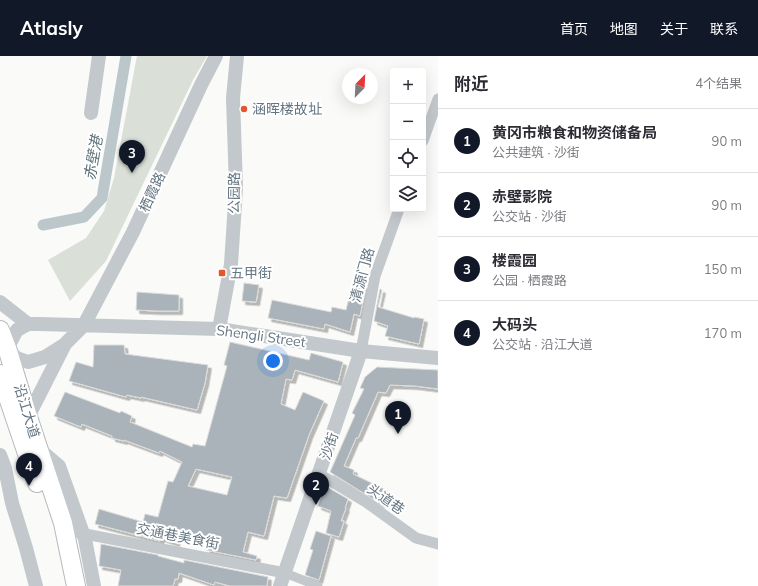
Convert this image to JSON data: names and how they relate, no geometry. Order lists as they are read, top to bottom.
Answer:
{
  "streets": {
    "main road": ["沿江大道"],
    "street": [
      "栖霞路",
      "公园路",
      "清源门路",
      "Shengli Street",
      "沙街",
      "头道巷",
      "交通巷美食街"
    ]
  },
  "crossings": [
    ["栖霞路", "Shengli Street"],
    ["公园路", "Shengli Street"],
    ["清源门路", "Shengli Street"],
    ["清源门路", "沙街"],
    ["Shengli Street", "沙街"],
    ["沿江大道", "交通巷美食街"],
    ["沙街", "头道巷"],
    ["沙街", "交通巷美食街"]
  ],
  "water": ["赤壁港"],
  "places": {
    "other": ["涵晖楼故址"],
    "transit": ["五甲街"]
  },
  "north": "top right",
  "page": {
    "header": "Atlasly",
    "nav": [
      "首页",
      "地图",
      "关于",
      "联系"
    ],
    "heading": ["附近", "4个结果"],
    "map_buttons": ["+", "−"],
    "list": [
      {
        "mark": "1",
        "name": "黄冈市粮食和物资储备局",
        "note": "公共建筑 · 沙街",
        "value": "90 m"
      },
      {
        "mark": "2",
        "name": "赤壁影院",
        "note": "公交站 · 沙街",
        "value": "90 m"
      },
      {
        "mark": "3",
        "name": "楼霞园",
        "note": "公园 · 栖霞路",
        "value": "150 m"
      },
      {
        "mark": "4",
        "name": "大码头",
        "note": "公交站 · 沿江大道",
        "value": "170 m"
      }
    ],
    "pins": [
      "3",
      "1",
      "4",
      "2"
    ]
  }
}
